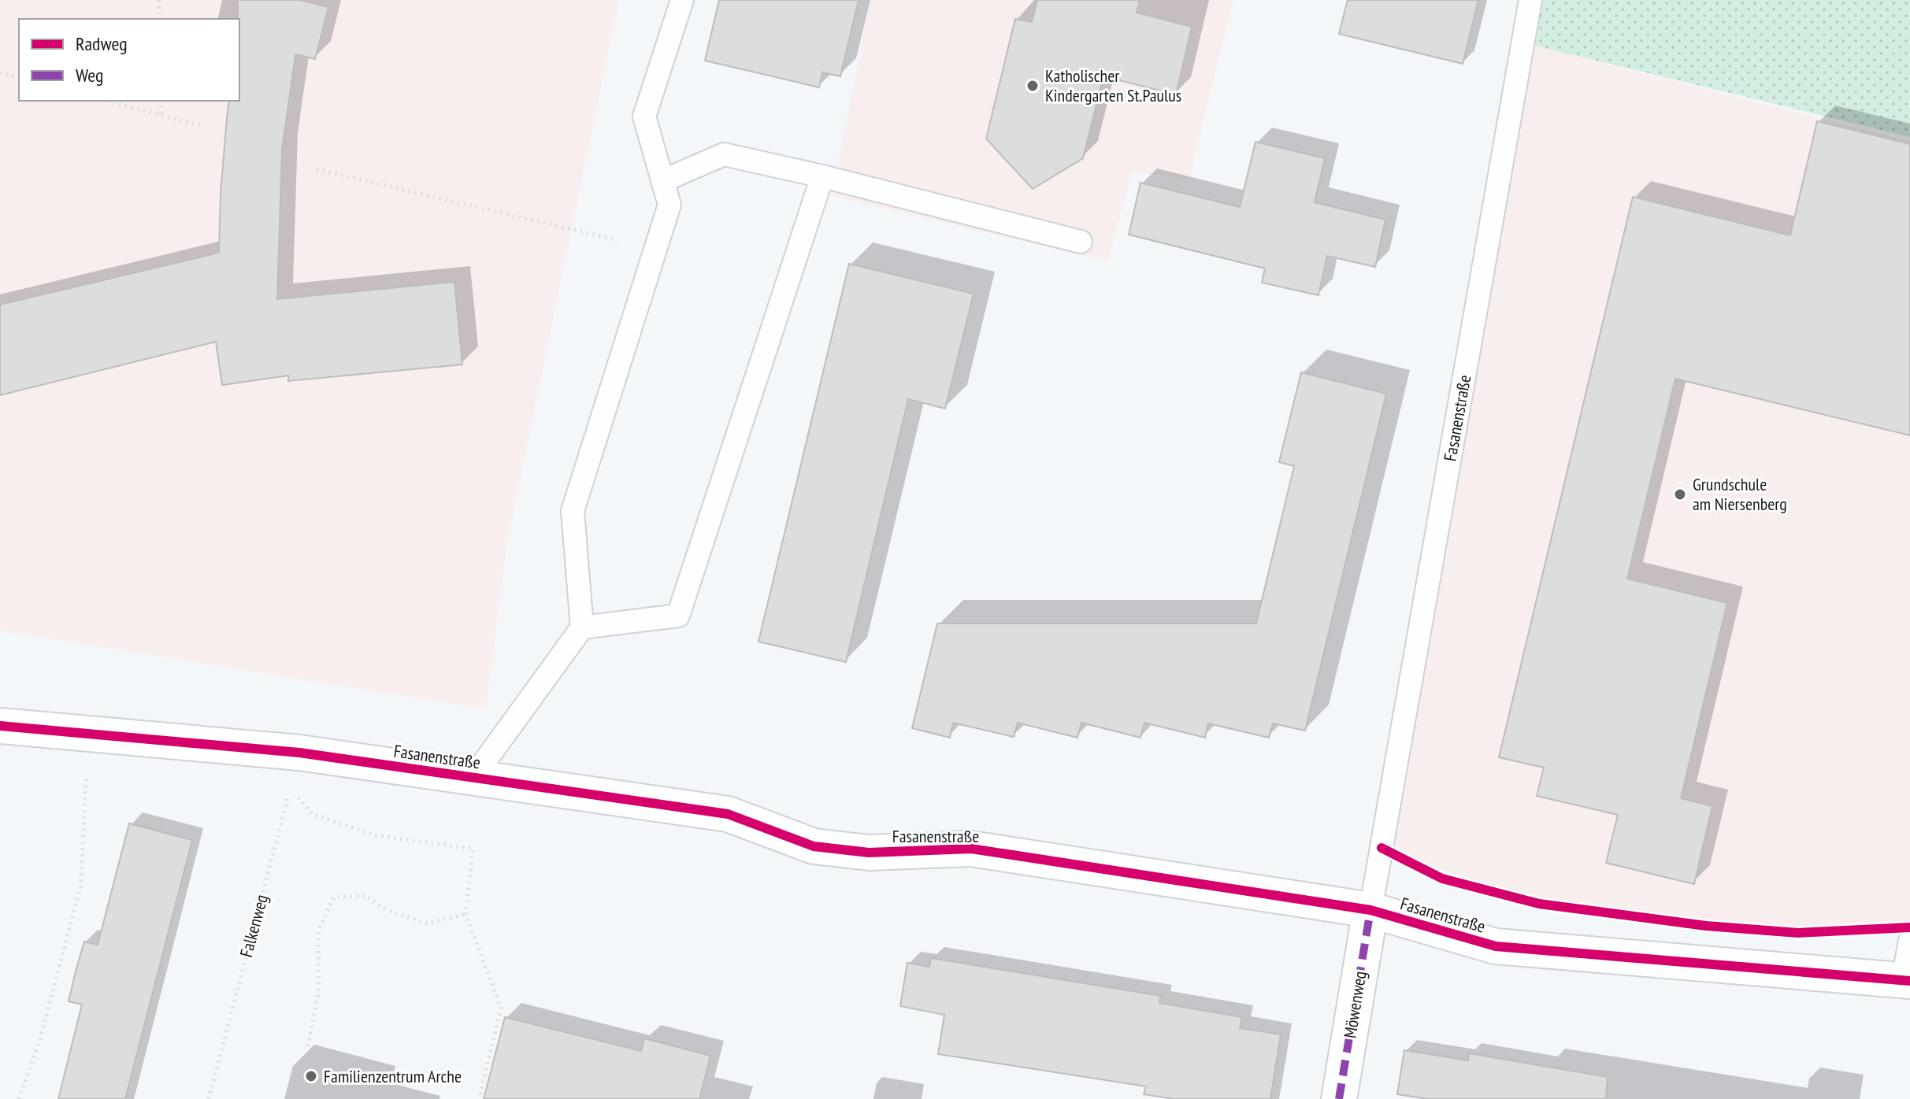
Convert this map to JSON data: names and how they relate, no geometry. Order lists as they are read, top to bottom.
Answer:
{
  "streets": {
    "street": ["Fasanenstraße", "Möwenweg"],
    "path": ["Falkenweg"]
  },
  "crossings": [
    ["Fasanenstraße", "Möwenweg"]
  ],
  "places": ["Katholischer Kindergarten St.Paulus", "Grundschule am Niersenberg", "Familienzentrum Arche"],
  "legend": ["Radweg", "Weg"]
}
